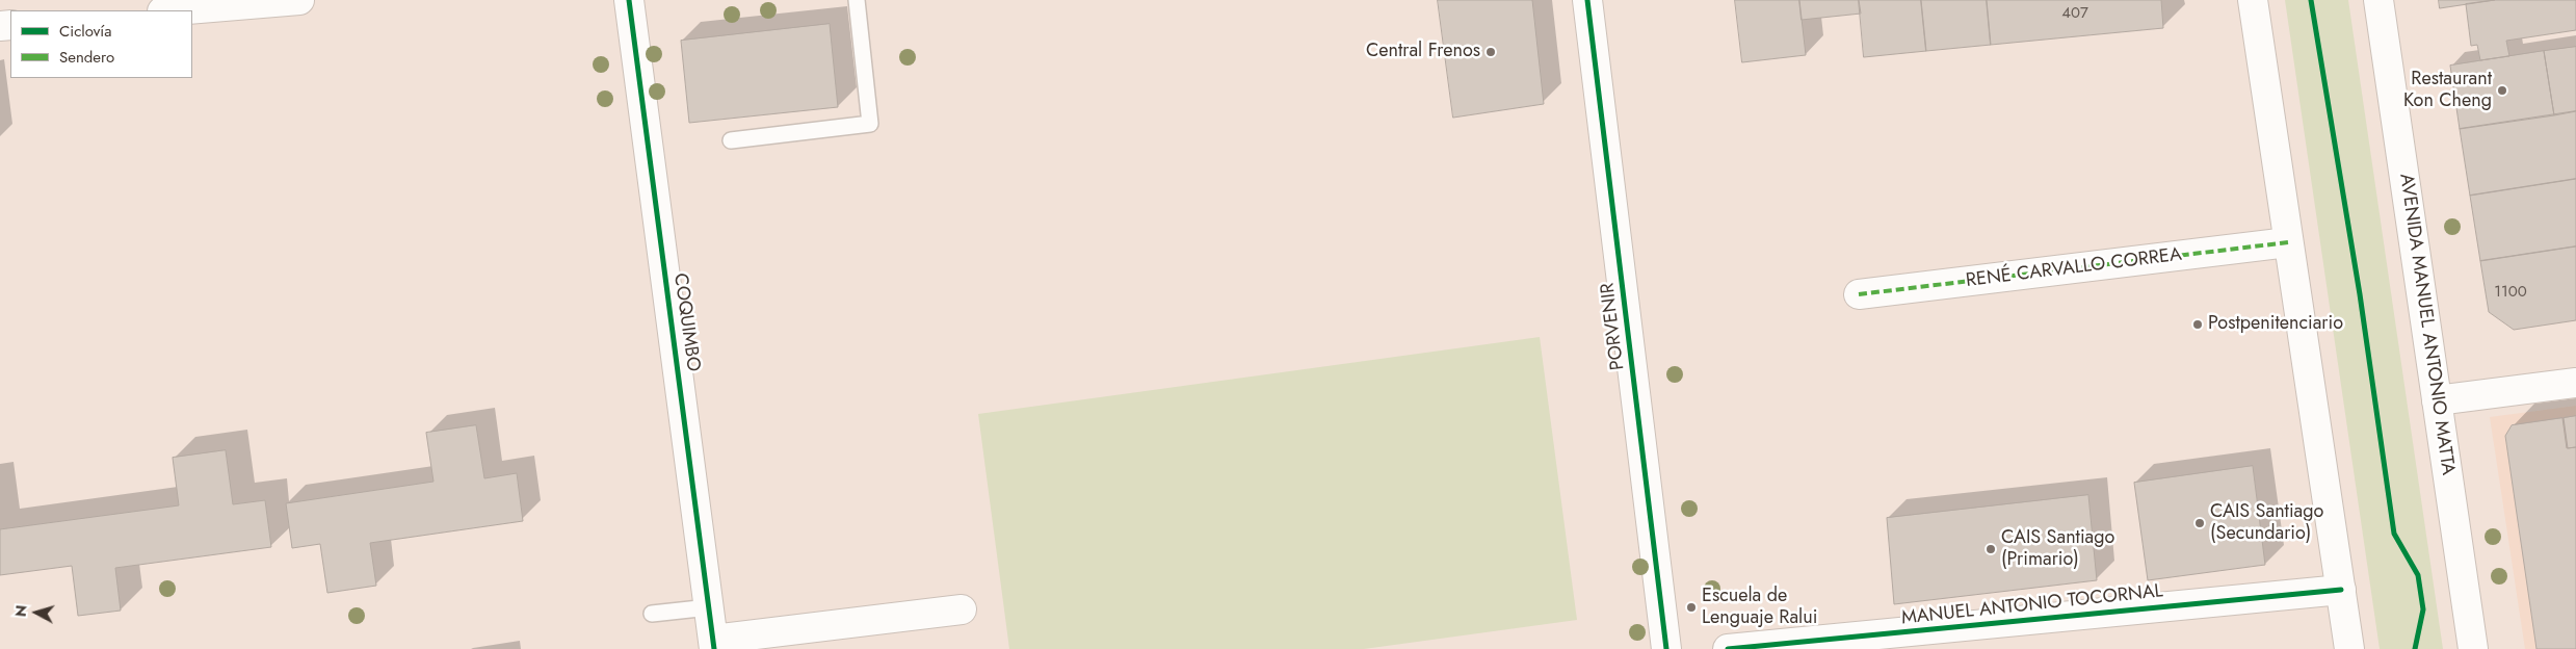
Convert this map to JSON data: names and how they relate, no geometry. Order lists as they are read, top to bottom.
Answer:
{
  "streets": {
    "street": [
      "RENÉ CARVALLO CORREA",
      "COQUIMBO",
      "AVENIDA MANUEL ANTONIO MATTA",
      "PORVENIR",
      "MANUEL ANTONIO TOCORNAL"
    ]
  },
  "places": [
    "Central Frenos",
    "Restaurant Kon Cheng",
    "Postpenitenciario",
    "CAIS Santiago (Secundario)",
    "CAIS Santiago (Primario)",
    "Escuela de Lenguaje Ralui"
  ],
  "house_numbers": ["407", "1100"],
  "legend": ["Ciclovía", "Sendero"],
  "north": "left"
}
